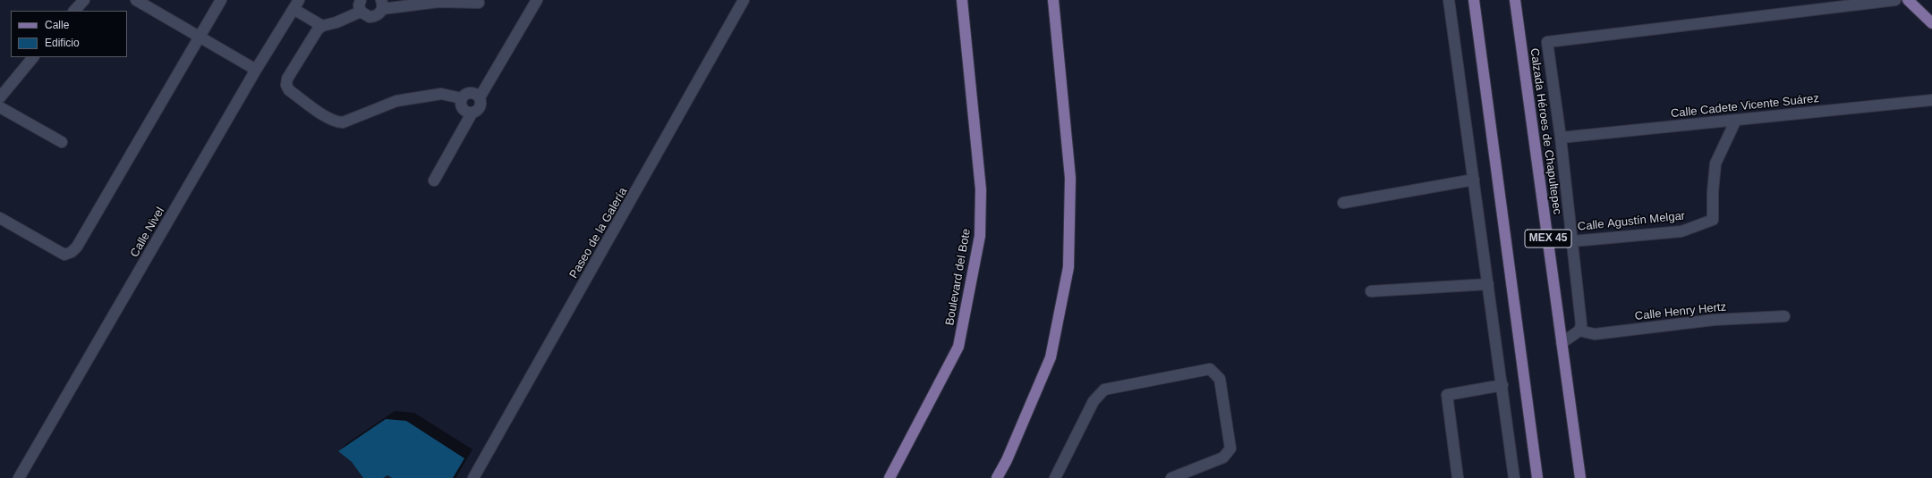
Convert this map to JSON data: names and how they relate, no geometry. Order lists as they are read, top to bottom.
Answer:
{
  "streets": {
    "main road": ["Calzada Héroes de Chapultepec", "MEX 45", "Boulevard del Bote"],
    "street": [
      "Calle Cadete Vicente Suárez",
      "Calle Agustín Melgar",
      "Calle Nivel",
      "Paseo de la Galería",
      "Calle Henry Hertz"
    ]
  },
  "crossings": [
    ["Calle Cadete Vicente Suárez", "Calle Agustín Melgar"]
  ],
  "legend": ["Calle", "Edificio"]
}
